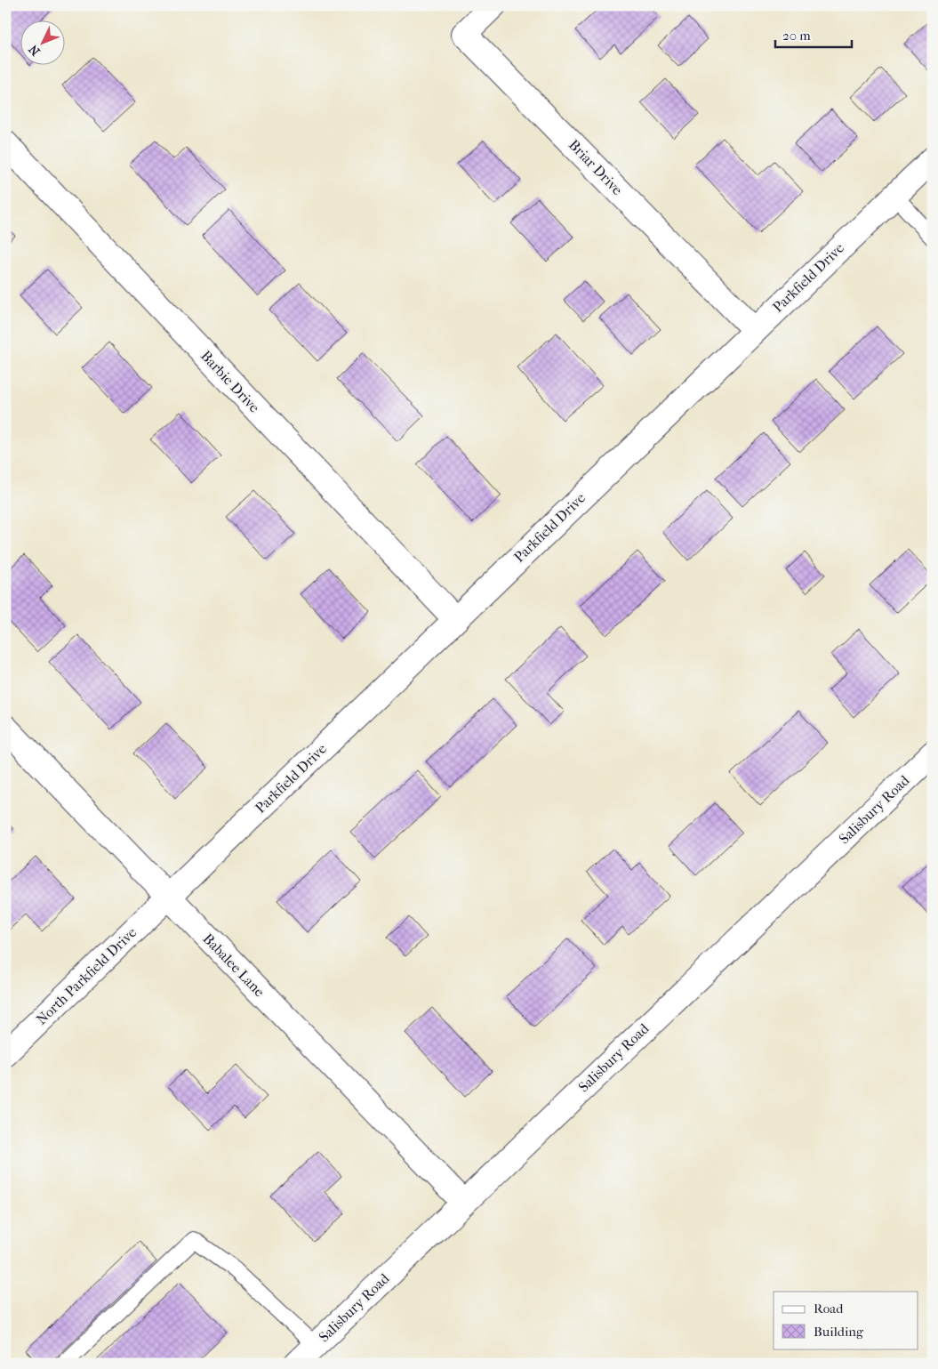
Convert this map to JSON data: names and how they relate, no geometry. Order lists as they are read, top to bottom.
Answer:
{
  "streets": {
    "street": [
      "Briar Drive",
      "Parkfield Drive",
      "Barbie Drive",
      "Salisbury Road",
      "Babalee Lane",
      "North Parkfield Drive"
    ]
  },
  "crossings": [
    ["Briar Drive", "Parkfield Drive"],
    ["Parkfield Drive", "Barbie Drive"],
    ["Parkfield Drive", "Babalee Lane"],
    ["Parkfield Drive", "North Parkfield Drive"],
    ["Salisbury Road", "Babalee Lane"],
    ["Babalee Lane", "North Parkfield Drive"]
  ],
  "legend": ["Road", "Building"],
  "scale_bar": "20 m",
  "north": "bottom left"
}
